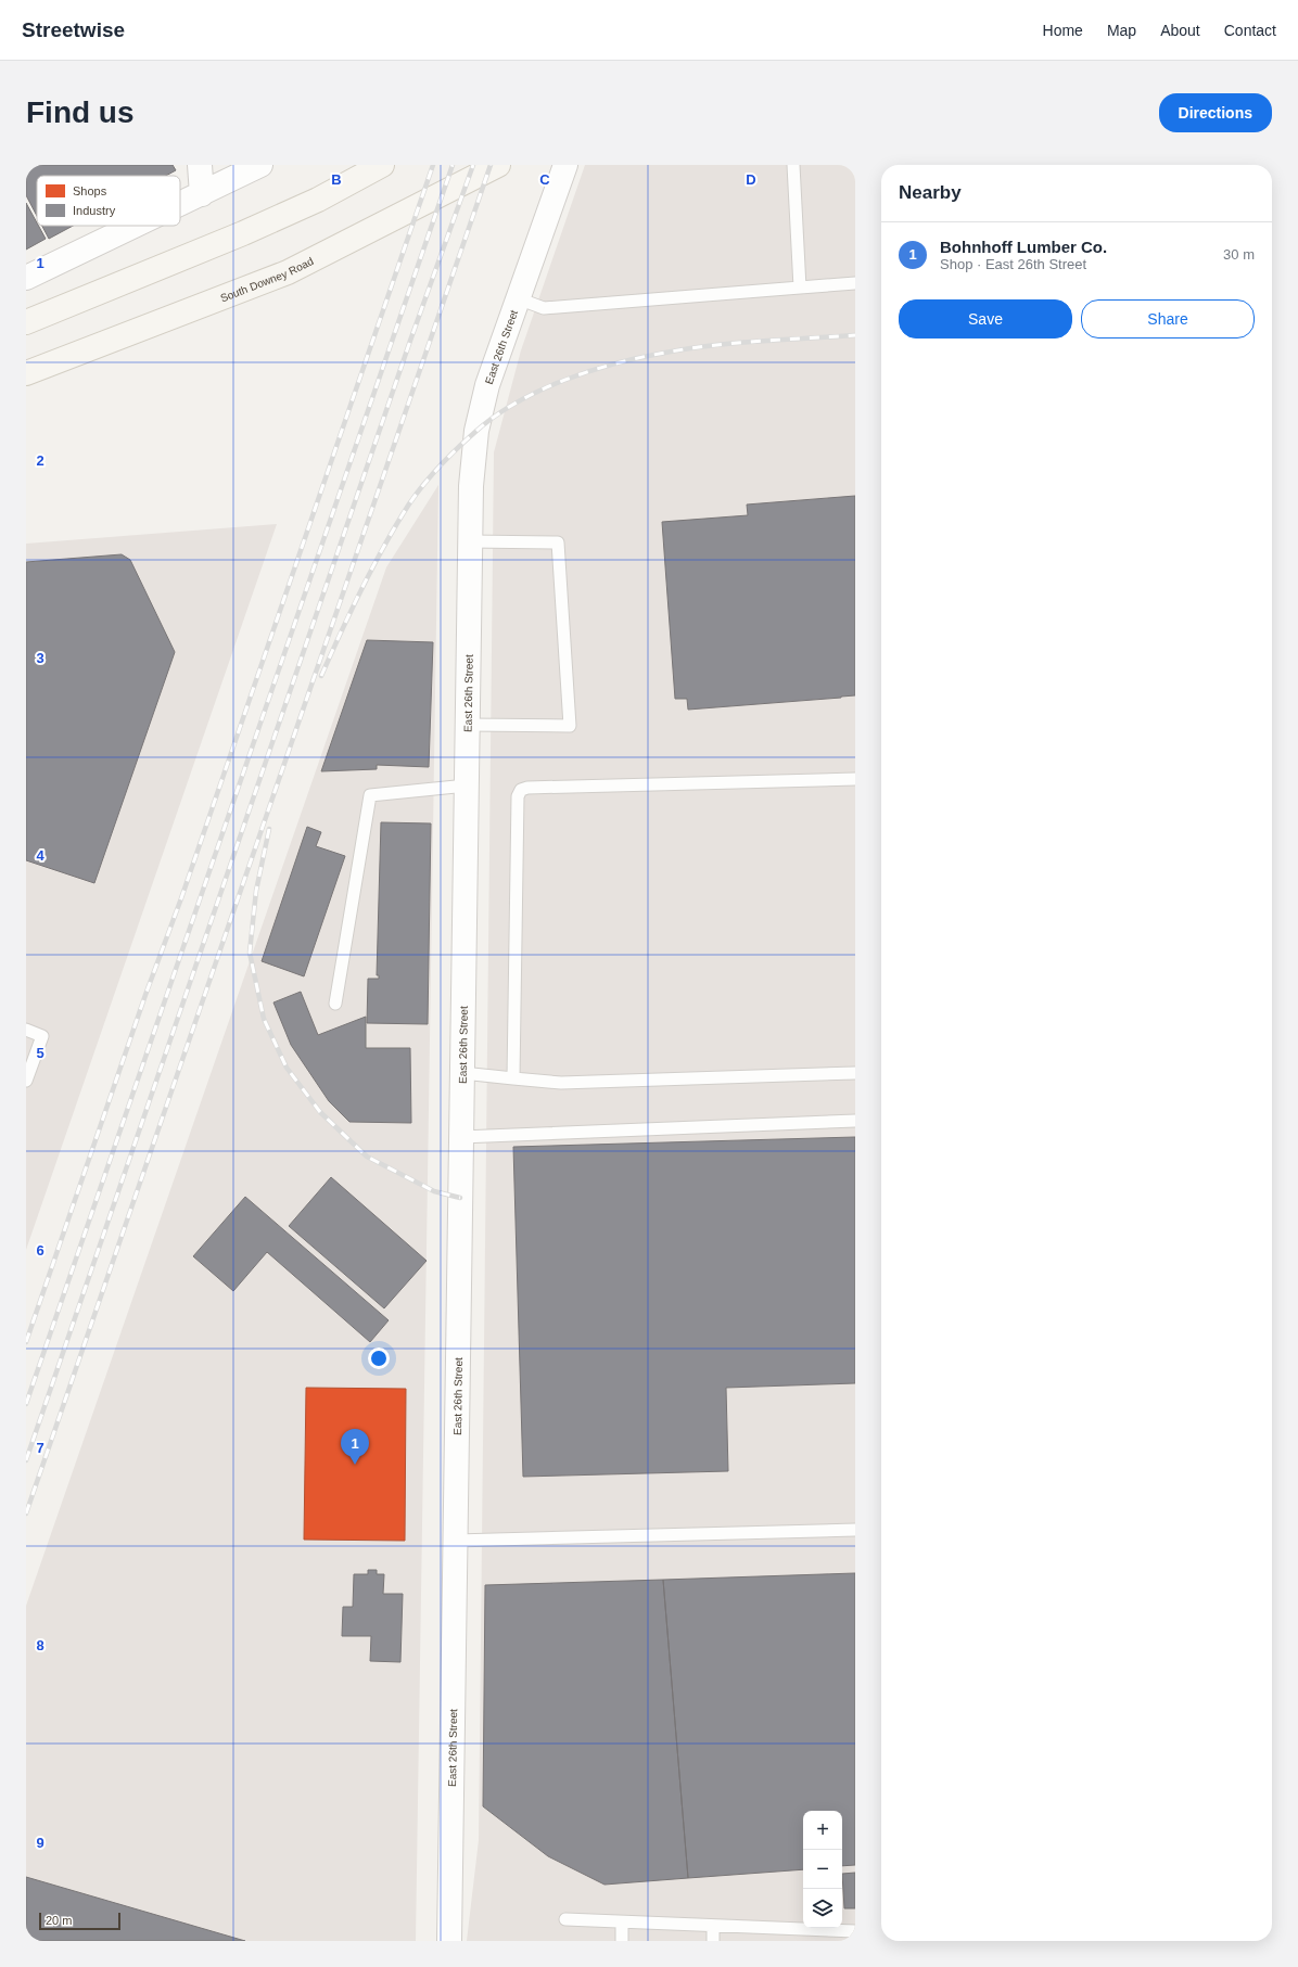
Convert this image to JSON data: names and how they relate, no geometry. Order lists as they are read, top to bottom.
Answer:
{
  "streets": {
    "main road": ["South Downey Road"],
    "street": ["East 26th Street"]
  },
  "legend": ["Shops", "Industry"],
  "scale_bar": "20 m",
  "page": {
    "header": "Streetwise",
    "nav": [
      "Home",
      "Map",
      "About",
      "Contact"
    ],
    "buttons": [
      "Directions",
      ["Save", "Share"]
    ],
    "title": "Find us",
    "heading": "Nearby",
    "list": [
      {
        "mark": "1",
        "name": "Bohnhoff Lumber Co.",
        "note": "Shop · East 26th Street",
        "value": "30 m"
      }
    ],
    "pins": "1",
    "map_buttons": ["+", "−"],
    "scale": "20 m"
  },
  "grid": {
    "columns": ["B", "C", "D"],
    "rows": [
      "1",
      "2",
      "3",
      "4",
      "5",
      "6",
      "7",
      "8",
      "9"
    ]
  }
}
